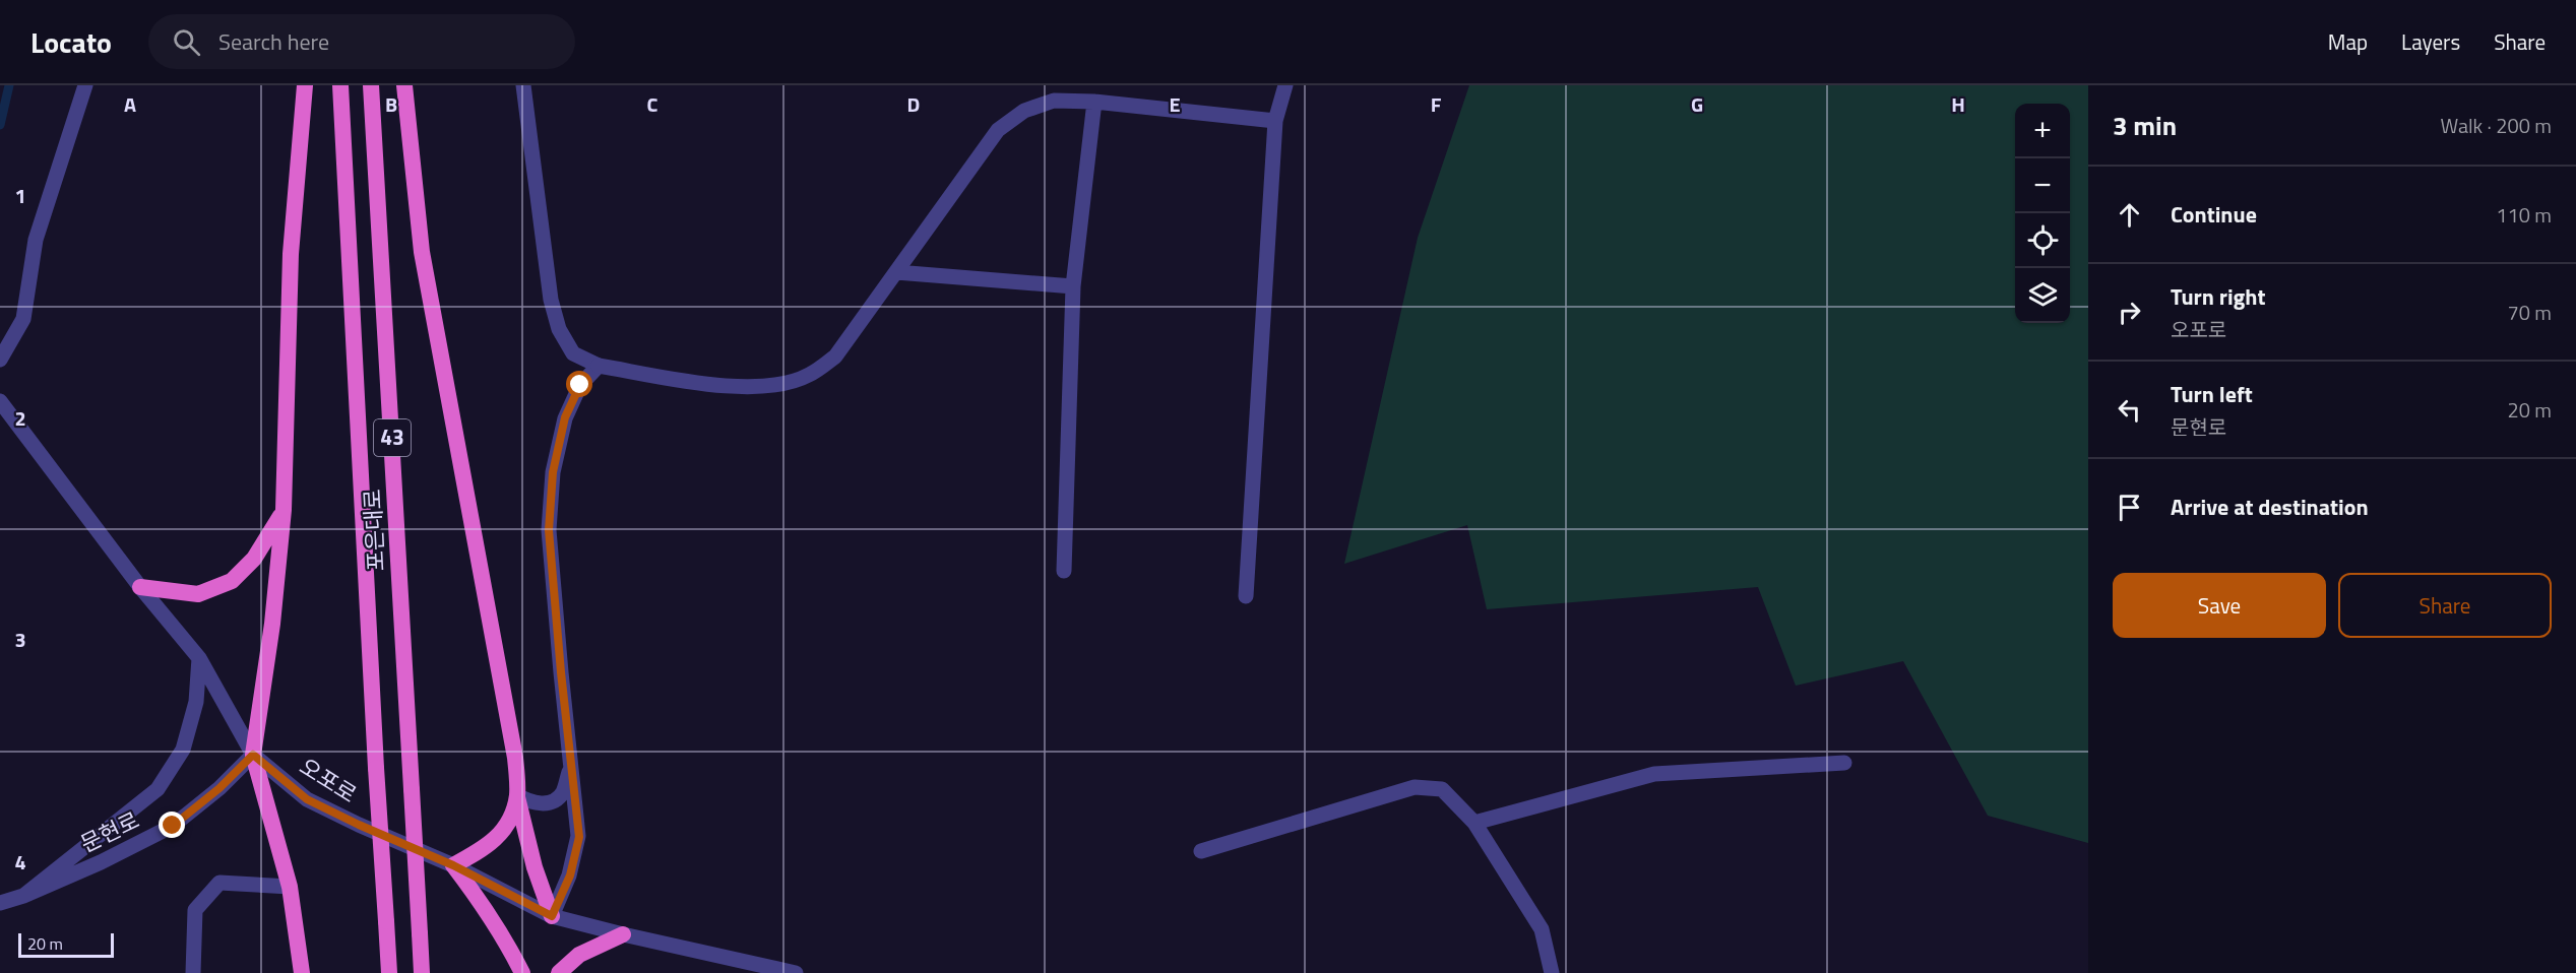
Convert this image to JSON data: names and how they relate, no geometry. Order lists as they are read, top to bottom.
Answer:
{
  "streets": {
    "highway": ["43", "포은대로"],
    "street": ["오포로", "문현로"]
  },
  "crossings": [
    ["오포로", "문현로"]
  ],
  "scale_bar": "20 m",
  "page": {
    "header": "Locato",
    "search": "Search here",
    "nav": ["Map", "Layers", "Share"],
    "heading": ["3 min", "Walk · 200 m"],
    "map_buttons": ["+", "−"],
    "list": [
      ["Continue", "110 m"],
      ["Turn right", "오포로", "70 m"],
      ["Turn left", "문현로", "20 m"],
      "Arrive at destination"
    ],
    "buttons": ["Save", "Share"],
    "scale": "20 m"
  },
  "grid": {
    "columns": [
      "A",
      "B",
      "C",
      "D",
      "E",
      "F",
      "G",
      "H"
    ],
    "rows": [
      "1",
      "2",
      "3",
      "4"
    ]
  }
}
